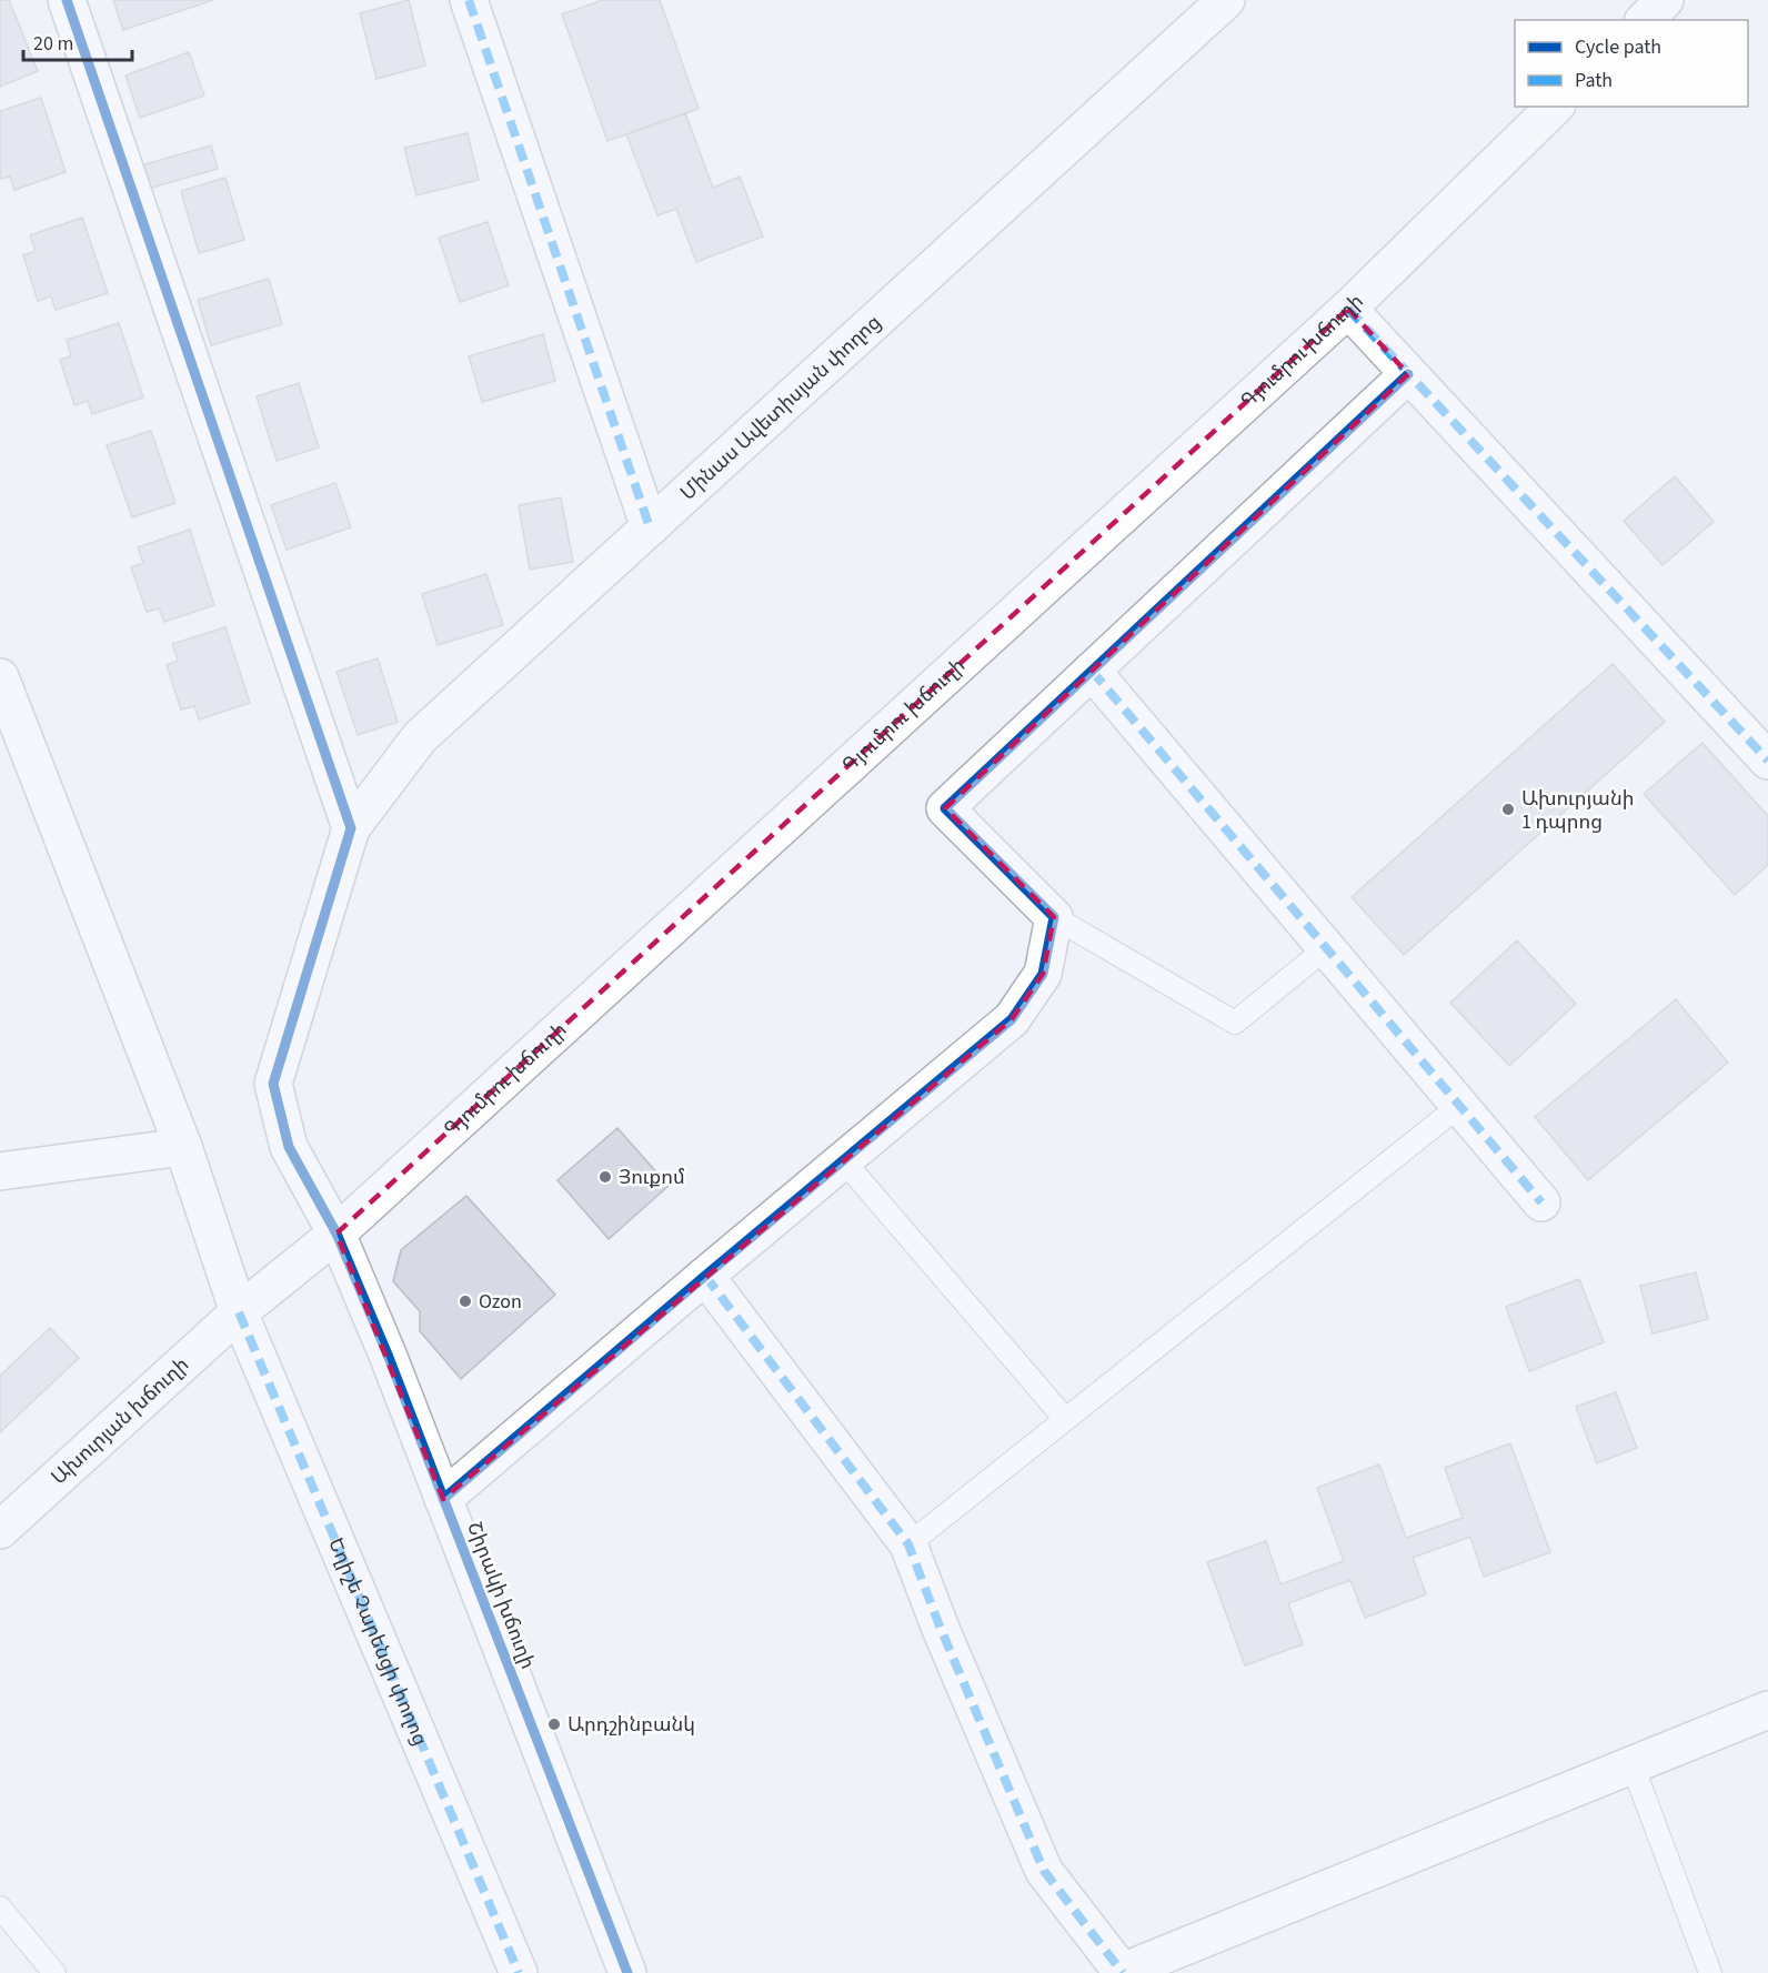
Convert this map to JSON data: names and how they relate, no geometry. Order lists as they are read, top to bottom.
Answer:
{
  "streets": {
    "street": [
      "Գյումրու խճուղի",
      "Մինաս Ավետիսյան փողոց",
      "Ախուրյան խճուղի",
      "Շիրակի խճուղի",
      "Եղիշե Չարենցի փողոց"
    ]
  },
  "crossings": [
    ["Գյումրու խճուղի", "Ախուրյան խճուղի"],
    ["Գյումրու խճուղի", "Շիրակի խճուղի"],
    ["Գյումրու խճուղի", "Եղիշե Չարենցի փողոց"],
    ["Մինաս Ավետիսյան փողոց", "Շիրակի խճուղի"],
    ["Ախուրյան խճուղի", "Եղիշե Չարենցի փողոց"]
  ],
  "places": [
    "Ախուրյանի 1 դպրոց",
    "Յուքոմ",
    "Ozon",
    "Արդշինբանկ"
  ],
  "legend": ["Cycle path", "Path"],
  "scale_bar": "20 m"
}
